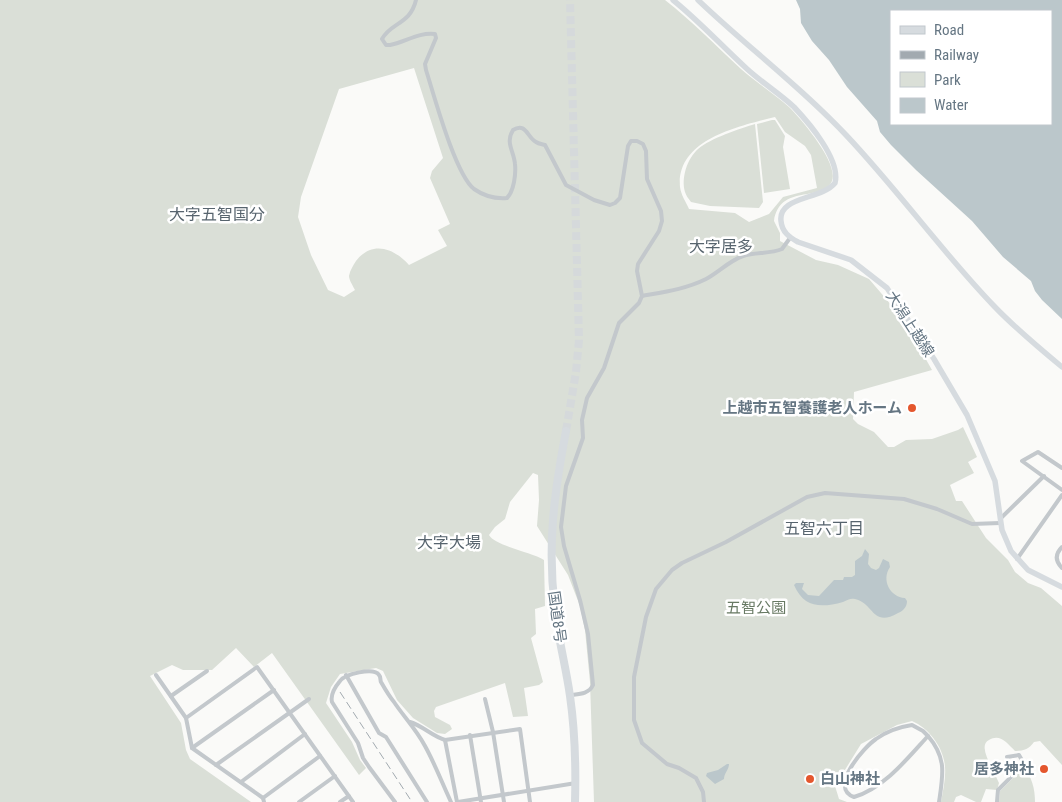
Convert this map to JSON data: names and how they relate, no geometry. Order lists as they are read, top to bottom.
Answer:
{
  "streets": {
    "highway": ["国道8号"],
    "main road": ["大潟上越線"]
  },
  "districts": [
    "大字五智国分",
    "大字居多",
    "五智六丁目",
    "大字大場"
  ],
  "parks": ["五智公園"],
  "places": ["上越市五智養護老人ホーム", "居多神社", "白山神社"],
  "legend": [
    "Road",
    "Railway",
    "Park",
    "Water"
  ]
}
